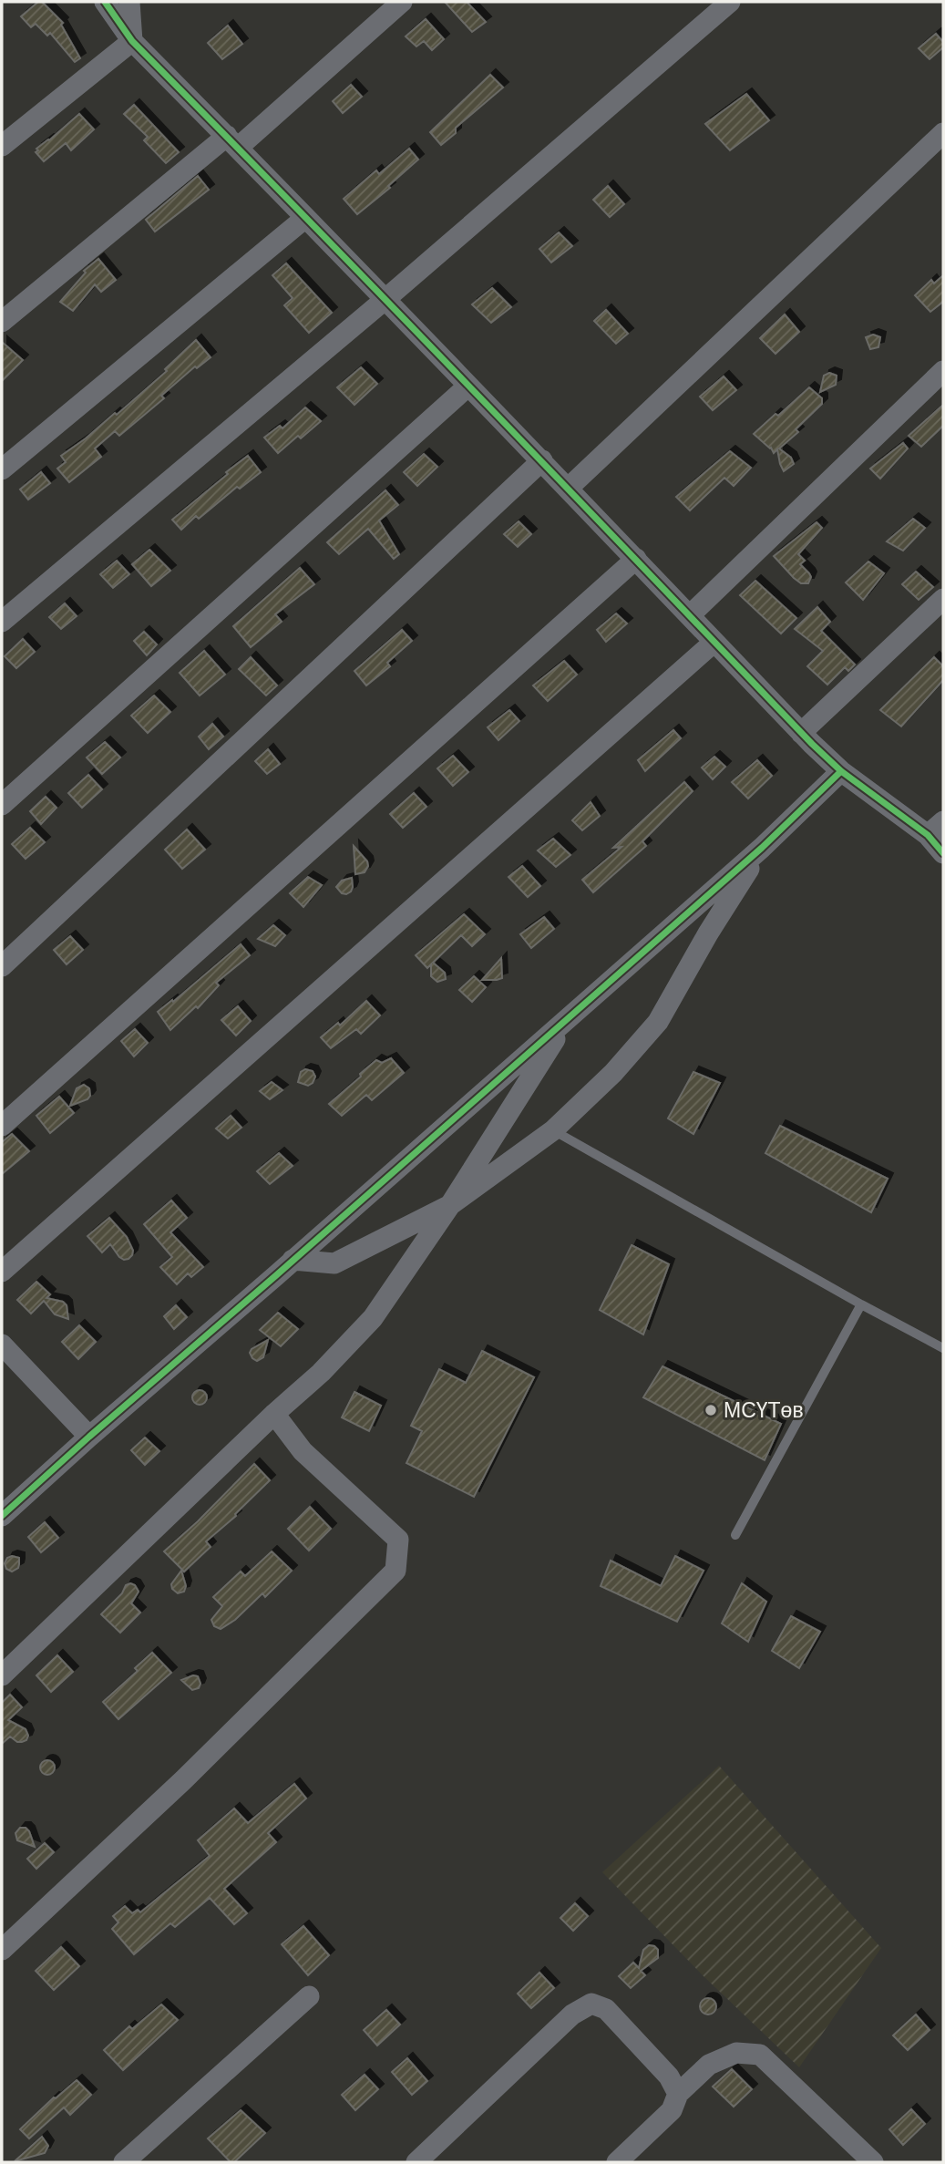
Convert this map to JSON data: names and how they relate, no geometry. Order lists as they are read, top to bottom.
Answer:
{
  "places": ["МСҮТөв"]
}
